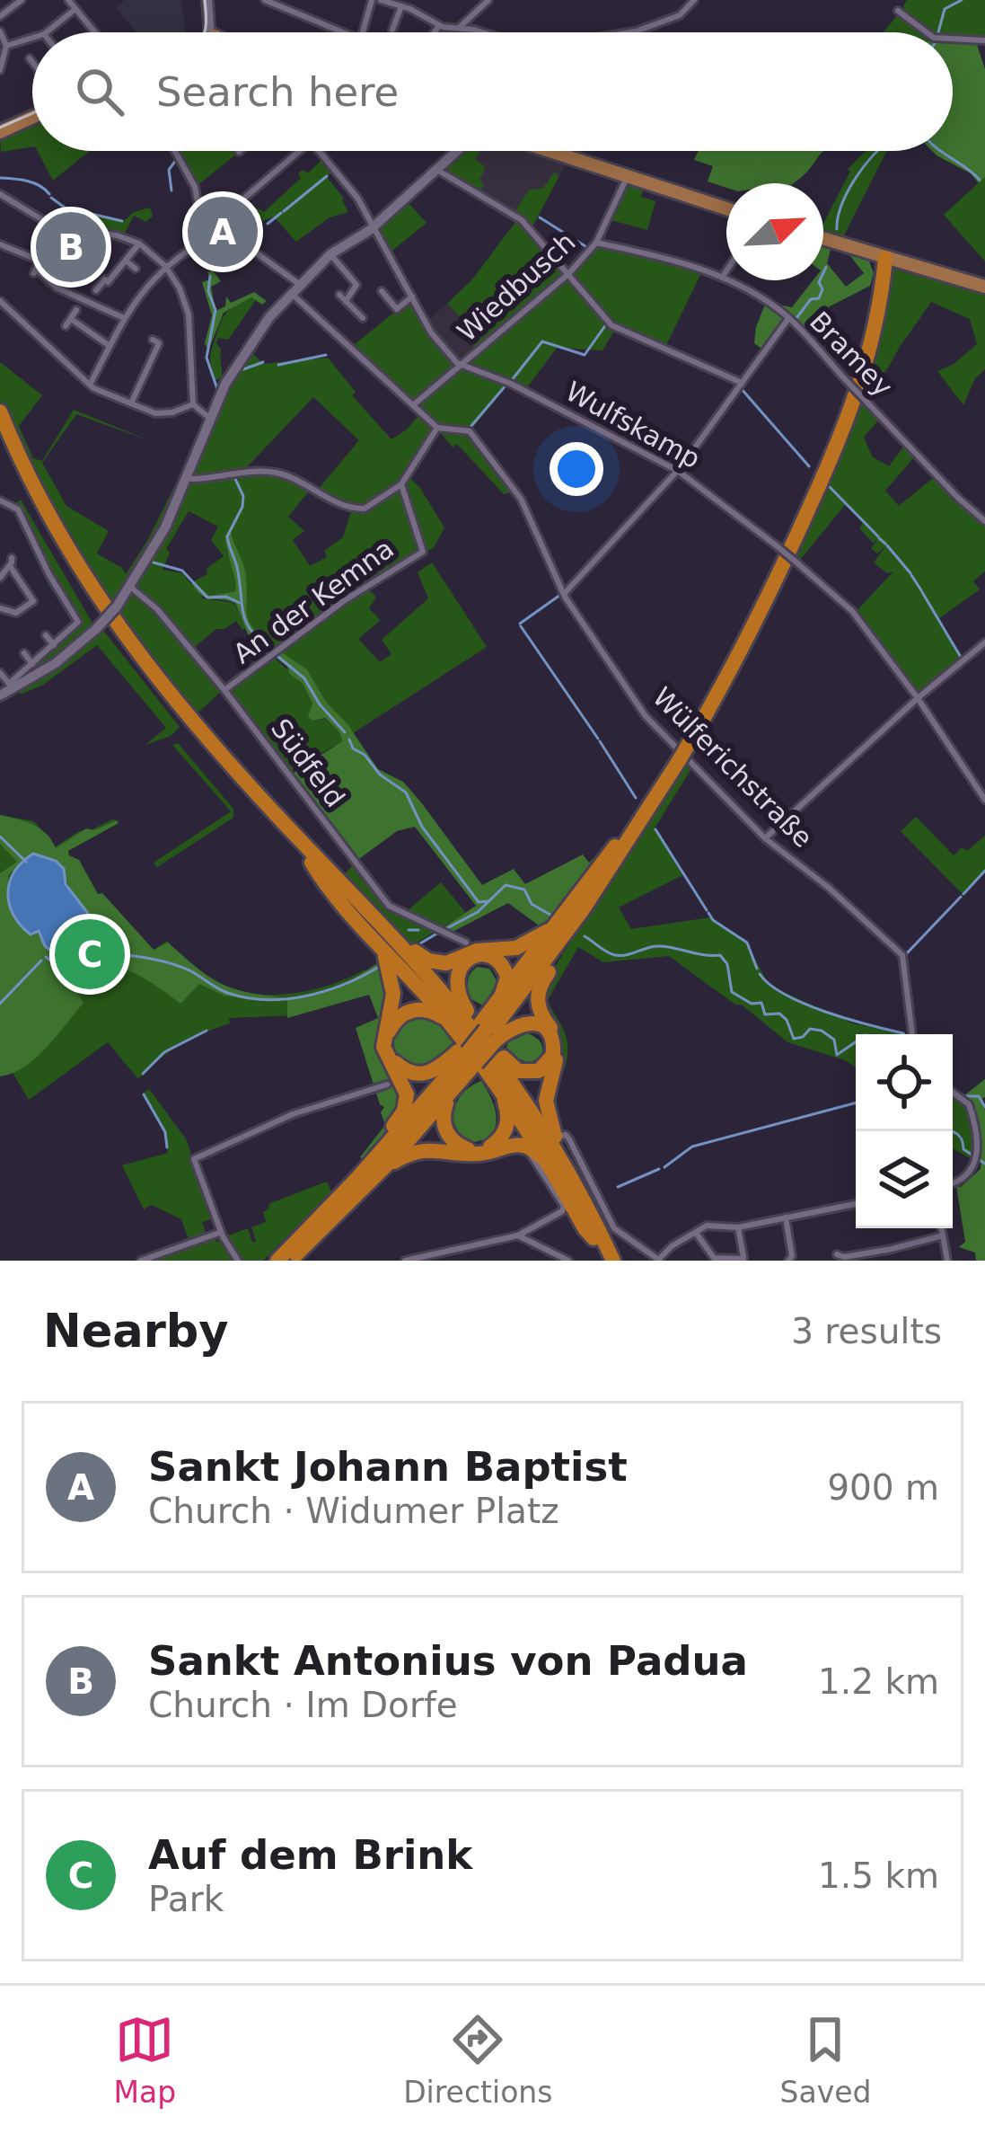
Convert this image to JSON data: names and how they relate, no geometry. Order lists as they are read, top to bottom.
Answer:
{
  "streets": {
    "street": [
      "Wiedbusch",
      "Bramey",
      "Wulfskamp",
      "An der Kemna",
      "Südfeld",
      "Wülferichstraße"
    ]
  },
  "crossings": [
    ["Wiedbusch", "Bramey"],
    ["Wiedbusch", "Wulfskamp"],
    ["Wiedbusch", "Wülferichstraße"],
    ["An der Kemna", "Südfeld"]
  ],
  "north": "top right",
  "page": {
    "search": "Search here",
    "pins": ["A", "B", "C"],
    "heading": ["Nearby", "3 results"],
    "list": [
      {
        "mark": "A",
        "name": "Sankt Johann Baptist",
        "note": "Church · Widumer Platz",
        "value": "900 m"
      },
      {
        "mark": "B",
        "name": "Sankt Antonius von Padua",
        "note": "Church · Im Dorfe",
        "value": "1.2 km"
      },
      {
        "mark": "C",
        "name": "Auf dem Brink",
        "note": "Park",
        "value": "1.5 km"
      }
    ],
    "nav": ["Map", "Directions", "Saved"]
  }
}
